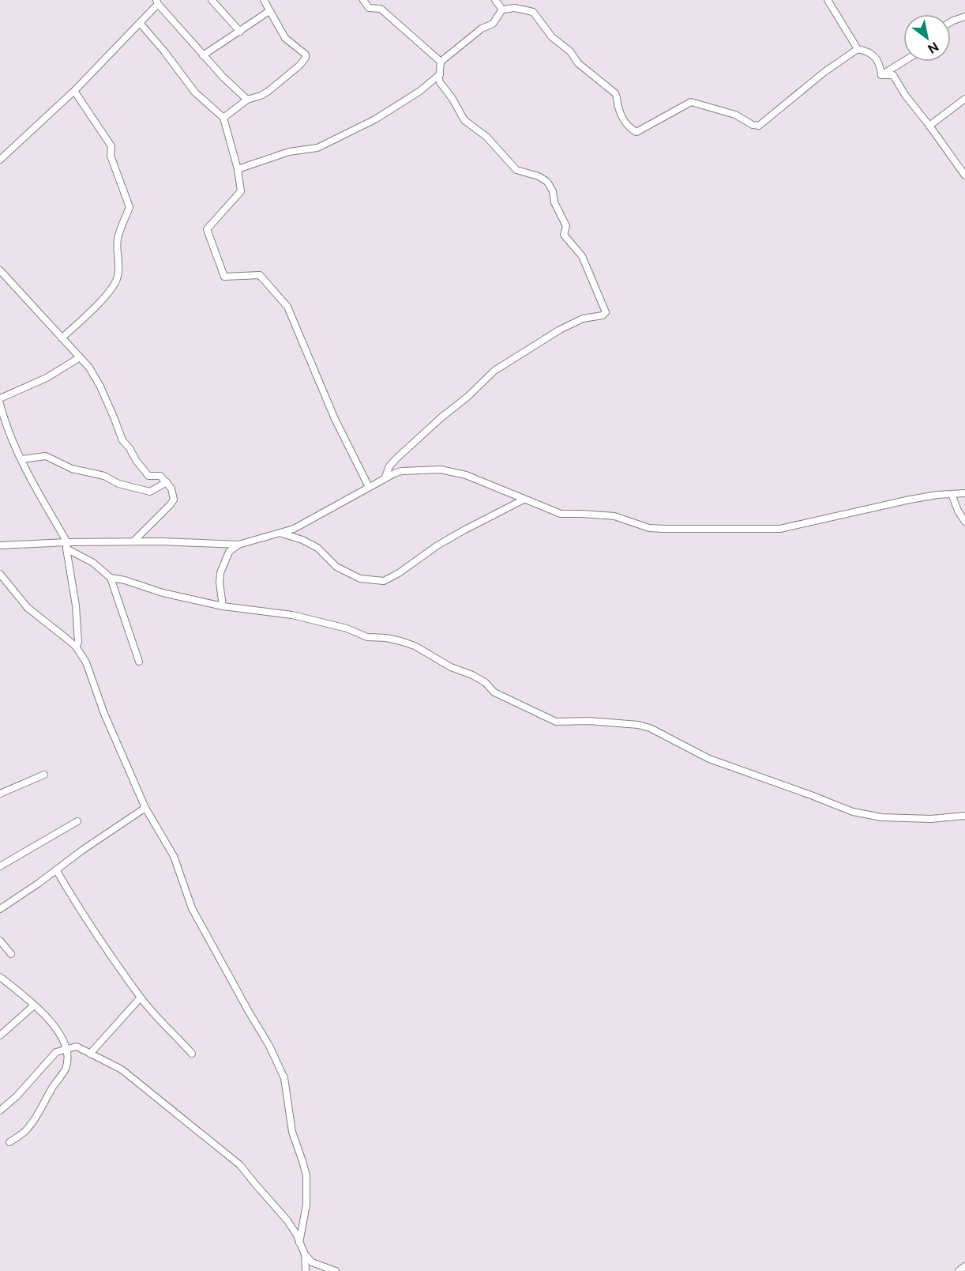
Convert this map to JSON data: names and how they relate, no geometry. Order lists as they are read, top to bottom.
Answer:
{
  "north": "bottom right"
}
